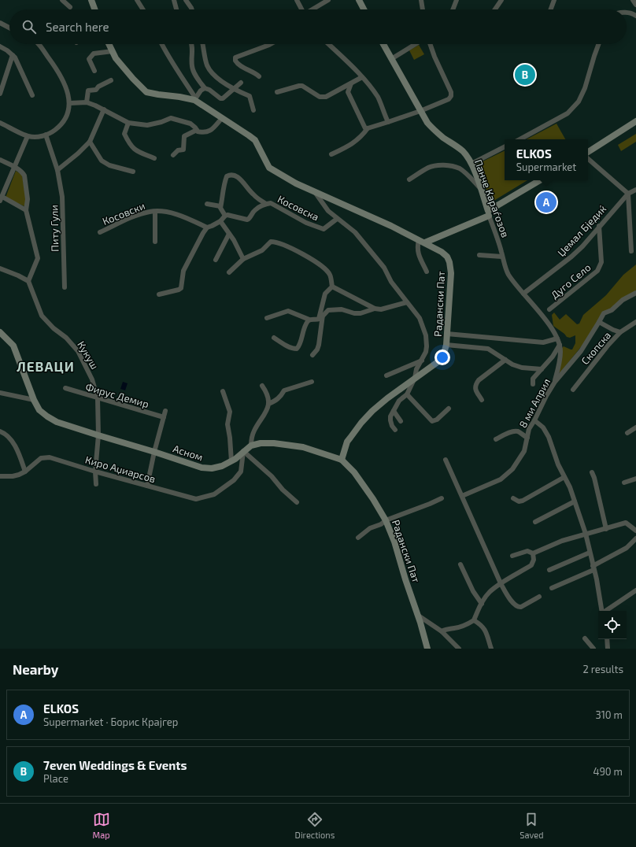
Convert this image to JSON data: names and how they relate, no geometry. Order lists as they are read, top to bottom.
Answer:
{
  "streets": {
    "street": [
      "Панче Караѓозов",
      "Косовска",
      "Косовски",
      "Питу Гули",
      "Џемал Бједиќ",
      "Дуго Село",
      "Радански Пат",
      "Скопска",
      "Кукуш",
      "Фирус Демир",
      "8 ми Април",
      "Асном",
      "Киро Аџиарсов"
    ]
  },
  "crossings": [
    ["Панче Караѓозов", "Џемал Бједиќ"],
    ["Косовска", "Радански Пат"],
    ["Џемал Бједиќ", "Дуго Село"],
    ["Радански Пат", "Асном"],
    ["Кукуш", "Фирус Демир"],
    ["Кукуш", "Асном"],
    ["Кукуш", "Киро Аџиарсов"],
    ["Асном", "Киро Аџиарсов"]
  ],
  "districts": ["ЛЕВАЦИ"],
  "page": {
    "search": "Search here",
    "pins": ["B", "A"],
    "popup": ["ELKOS", "Supermarket"],
    "heading": ["Nearby", "2 results"],
    "list": [
      {
        "mark": "A",
        "name": "ELKOS",
        "note": "Supermarket · Борис Крајгер",
        "value": "310 m"
      },
      {
        "mark": "B",
        "name": "7even Weddings & Events",
        "note": "Place",
        "value": "490 m"
      }
    ],
    "nav": ["Map", "Directions", "Saved"]
  }
}
